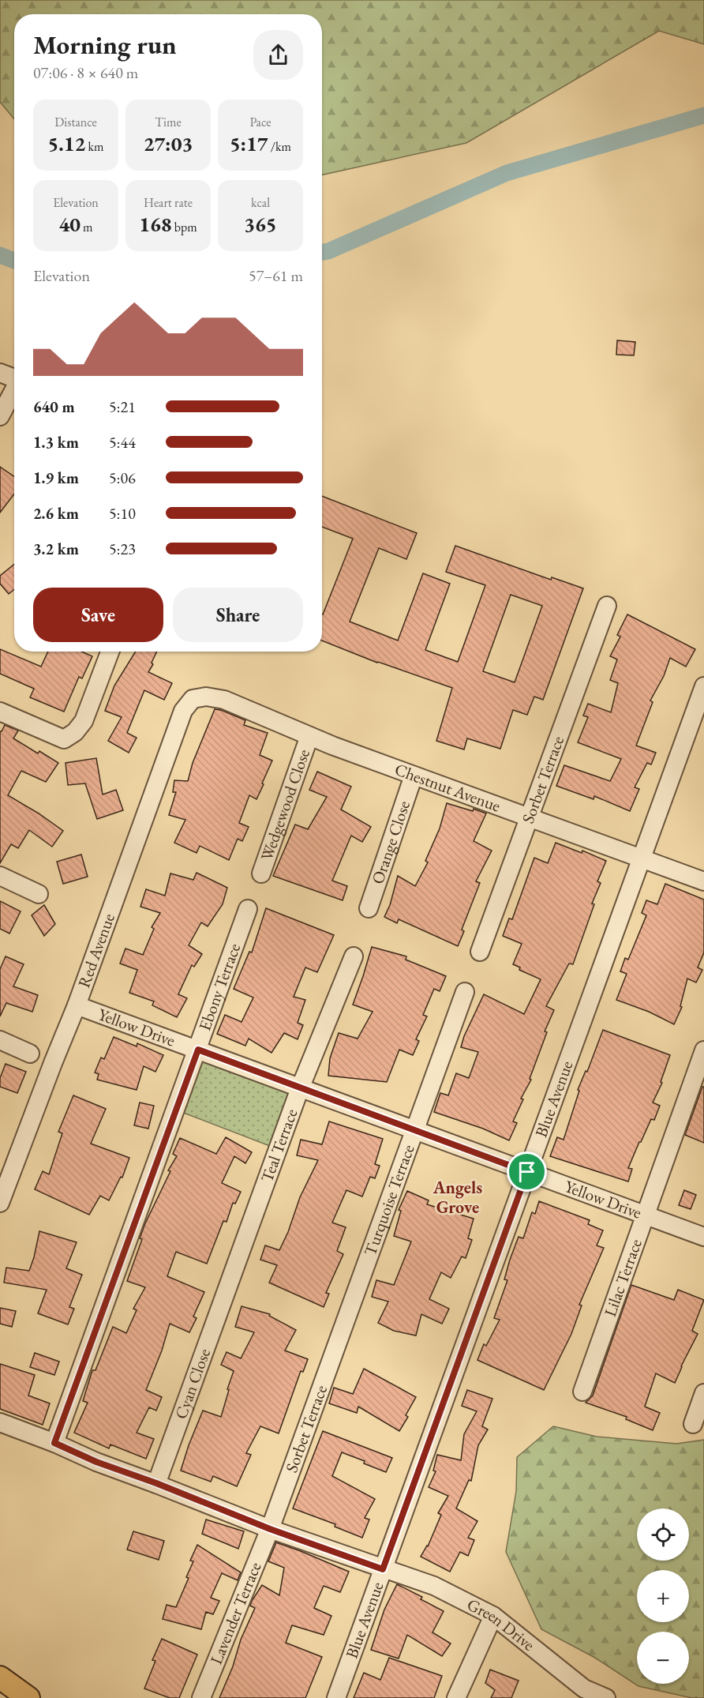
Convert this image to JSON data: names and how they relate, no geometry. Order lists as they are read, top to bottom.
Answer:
{
  "streets": {
    "street": [
      "Sorbet Terrace",
      "Chestnut Avenue",
      "Wedgewood Close",
      "Orange Close",
      "Red Avenue",
      "Ebony Terrace",
      "Yellow Drive",
      "Blue Avenue",
      "Teal Terrace",
      "Turquoise Terrace",
      "Lilac Terrace",
      "Cyan Close",
      "Lavender Terrace",
      "Green Drive"
    ]
  },
  "crossings": [
    ["Sorbet Terrace", "Chestnut Avenue"],
    ["Sorbet Terrace", "Turquoise Terrace"],
    ["Sorbet Terrace", "Lavender Terrace"],
    ["Sorbet Terrace", "Green Drive"],
    ["Chestnut Avenue", "Wedgewood Close"],
    ["Chestnut Avenue", "Orange Close"],
    ["Chestnut Avenue", "Red Avenue"],
    ["Chestnut Avenue", "Blue Avenue"],
    ["Red Avenue", "Yellow Drive"],
    ["Ebony Terrace", "Yellow Drive"],
    ["Ebony Terrace", "Green Drive"],
    ["Yellow Drive", "Blue Avenue"],
    ["Yellow Drive", "Teal Terrace"],
    ["Yellow Drive", "Turquoise Terrace"],
    ["Yellow Drive", "Lilac Terrace"],
    ["Blue Avenue", "Green Drive"],
    ["Teal Terrace", "Cyan Close"],
    ["Cyan Close", "Green Drive"],
    ["Lavender Terrace", "Green Drive"]
  ],
  "districts": ["Angels Grove"],
  "page": {
    "heading": ["Morning run", "07:06 · 8 × 640 m"],
    "stats": [
      ["Distance", "5.12 km"],
      ["Time", "27:03"],
      ["Pace", "5:17 /km"],
      ["Elevation", "40 m"],
      ["Heart rate", "168 bpm"],
      ["kcal", "365"]
    ],
    "chart": ["Elevation", "57–61 m"],
    "list": [
      {
        "name": "640 m",
        "note": "5:21"
      },
      {
        "name": "1.3 km",
        "note": "5:44"
      },
      {
        "name": "1.9 km",
        "note": "5:06"
      },
      {
        "name": "2.6 km",
        "note": "5:10"
      },
      {
        "name": "3.2 km",
        "note": "5:23"
      }
    ],
    "buttons": ["Save", "Share"],
    "map_buttons": ["+", "−"]
  }
}
